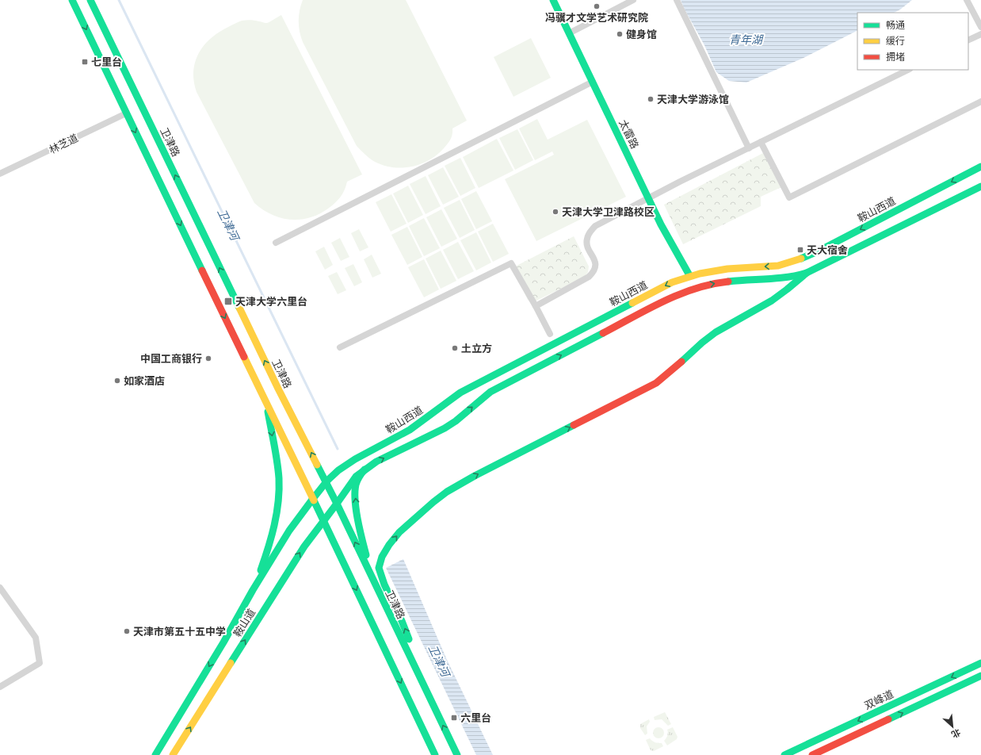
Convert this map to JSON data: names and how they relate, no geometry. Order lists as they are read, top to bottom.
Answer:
{
  "streets": {
    "main road": [
      "太雷路",
      "卫津路",
      "鞍山西道",
      "鞍山道",
      "双峰道"
    ],
    "street": ["林芝道"]
  },
  "crossings": [
    ["太雷路", "鞍山西道"],
    ["卫津路", "鞍山西道"],
    ["卫津路", "鞍山道"],
    ["鞍山西道", "鞍山道"]
  ],
  "water": ["青年湖", "卫津河"],
  "places": {
    "other": [
      "冯骥才文学艺术研究院",
      "健身馆",
      "天津大学游泳馆",
      "天津大学卫津路校区",
      "土立方",
      "中国工商银行",
      "如家酒店",
      "天津市第五十五中学"
    ],
    "transit": [
      "七里台",
      "天大宿舍",
      "天津大学六里台",
      "六里台"
    ]
  },
  "legend": ["畅通", "缓行", "拥堵"],
  "north": "bottom right"
}
